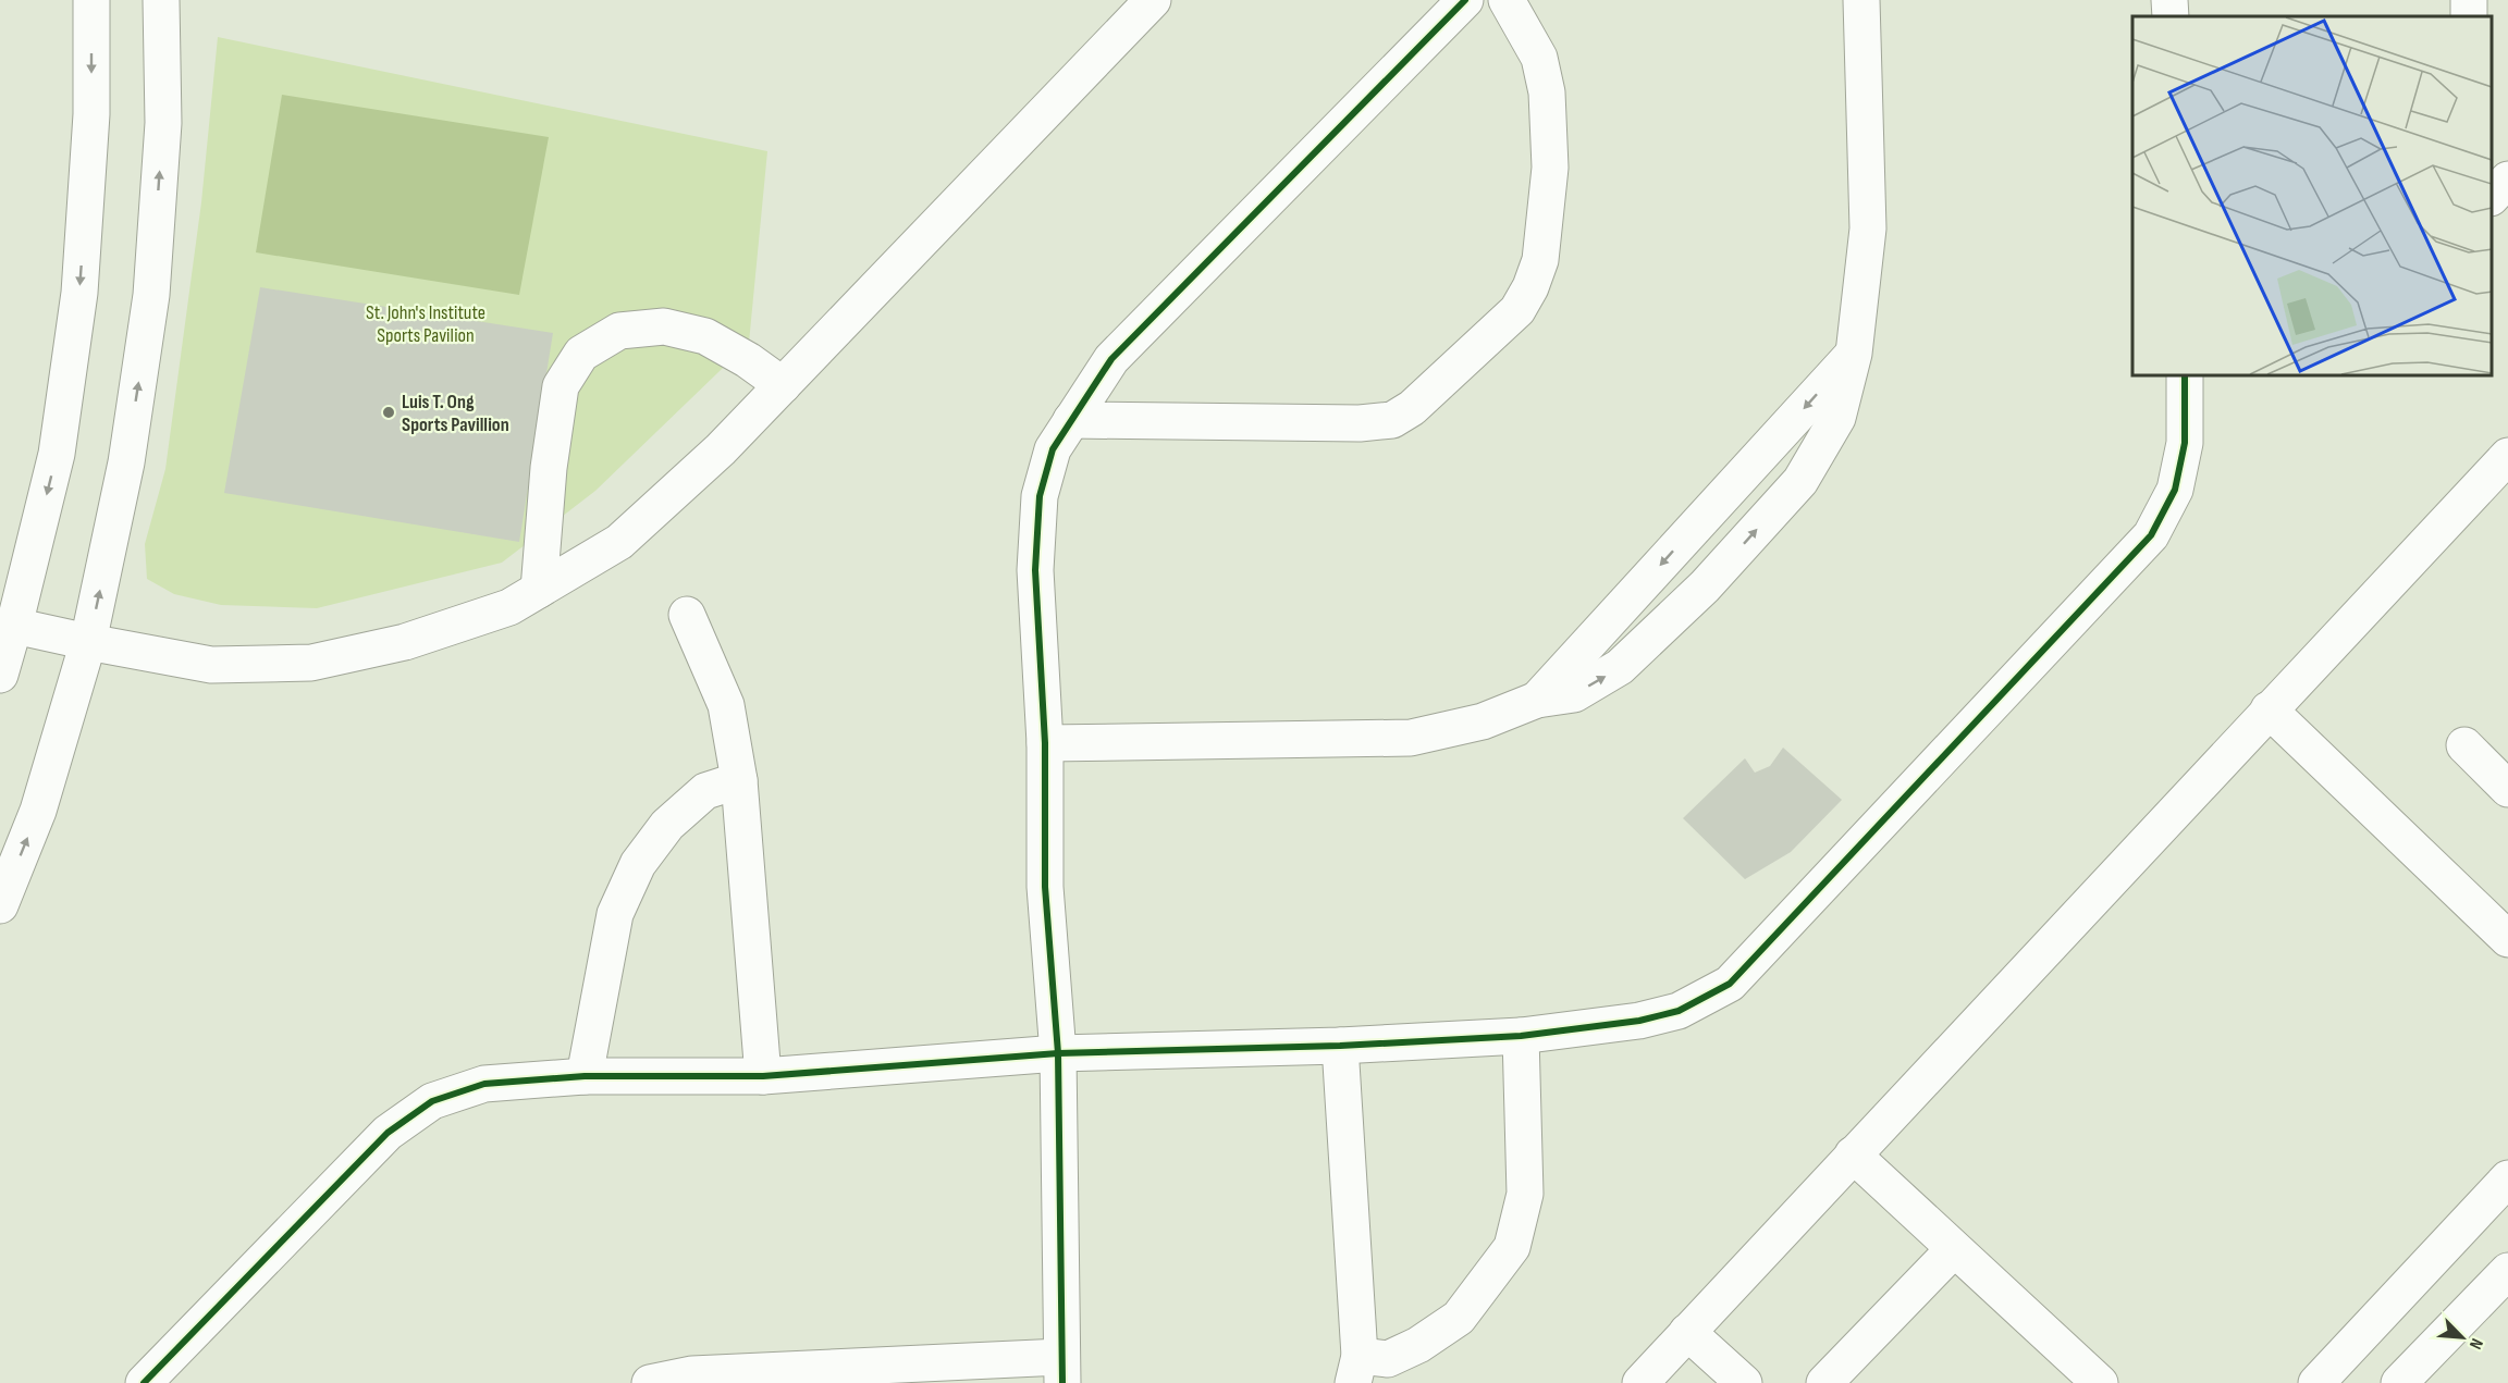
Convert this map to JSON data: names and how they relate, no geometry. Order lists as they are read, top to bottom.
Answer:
{
  "parks": ["St. John's Institute Sports Pavilion"],
  "places": ["Luis T. Ong Sports Pavillion"],
  "north": "bottom right"
}
